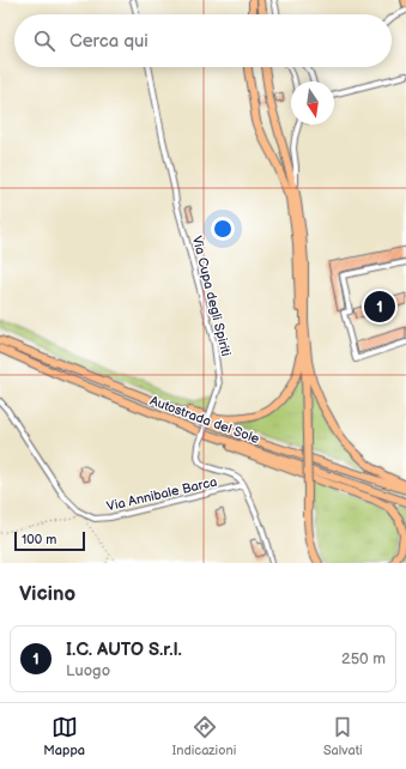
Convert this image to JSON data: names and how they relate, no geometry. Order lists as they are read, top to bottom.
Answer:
{
  "streets": {
    "highway": ["Autostrada del Sole"],
    "street": ["Via Cupa degli Spiriti", "Via Annibale Barca"]
  },
  "crossings": [
    ["Via Cupa degli Spiriti", "Via Annibale Barca"]
  ],
  "scale_bar": "100 m",
  "north": "bottom",
  "page": {
    "search": "Cerca qui",
    "pins": "1",
    "scale": "100 m",
    "heading": "Vicino",
    "list": [
      {
        "mark": "1",
        "name": "I.C. AUTO S.r.l.",
        "note": "Luogo",
        "value": "250 m"
      }
    ],
    "nav": ["Mappa", "Indicazioni", "Salvati"]
  }
}
